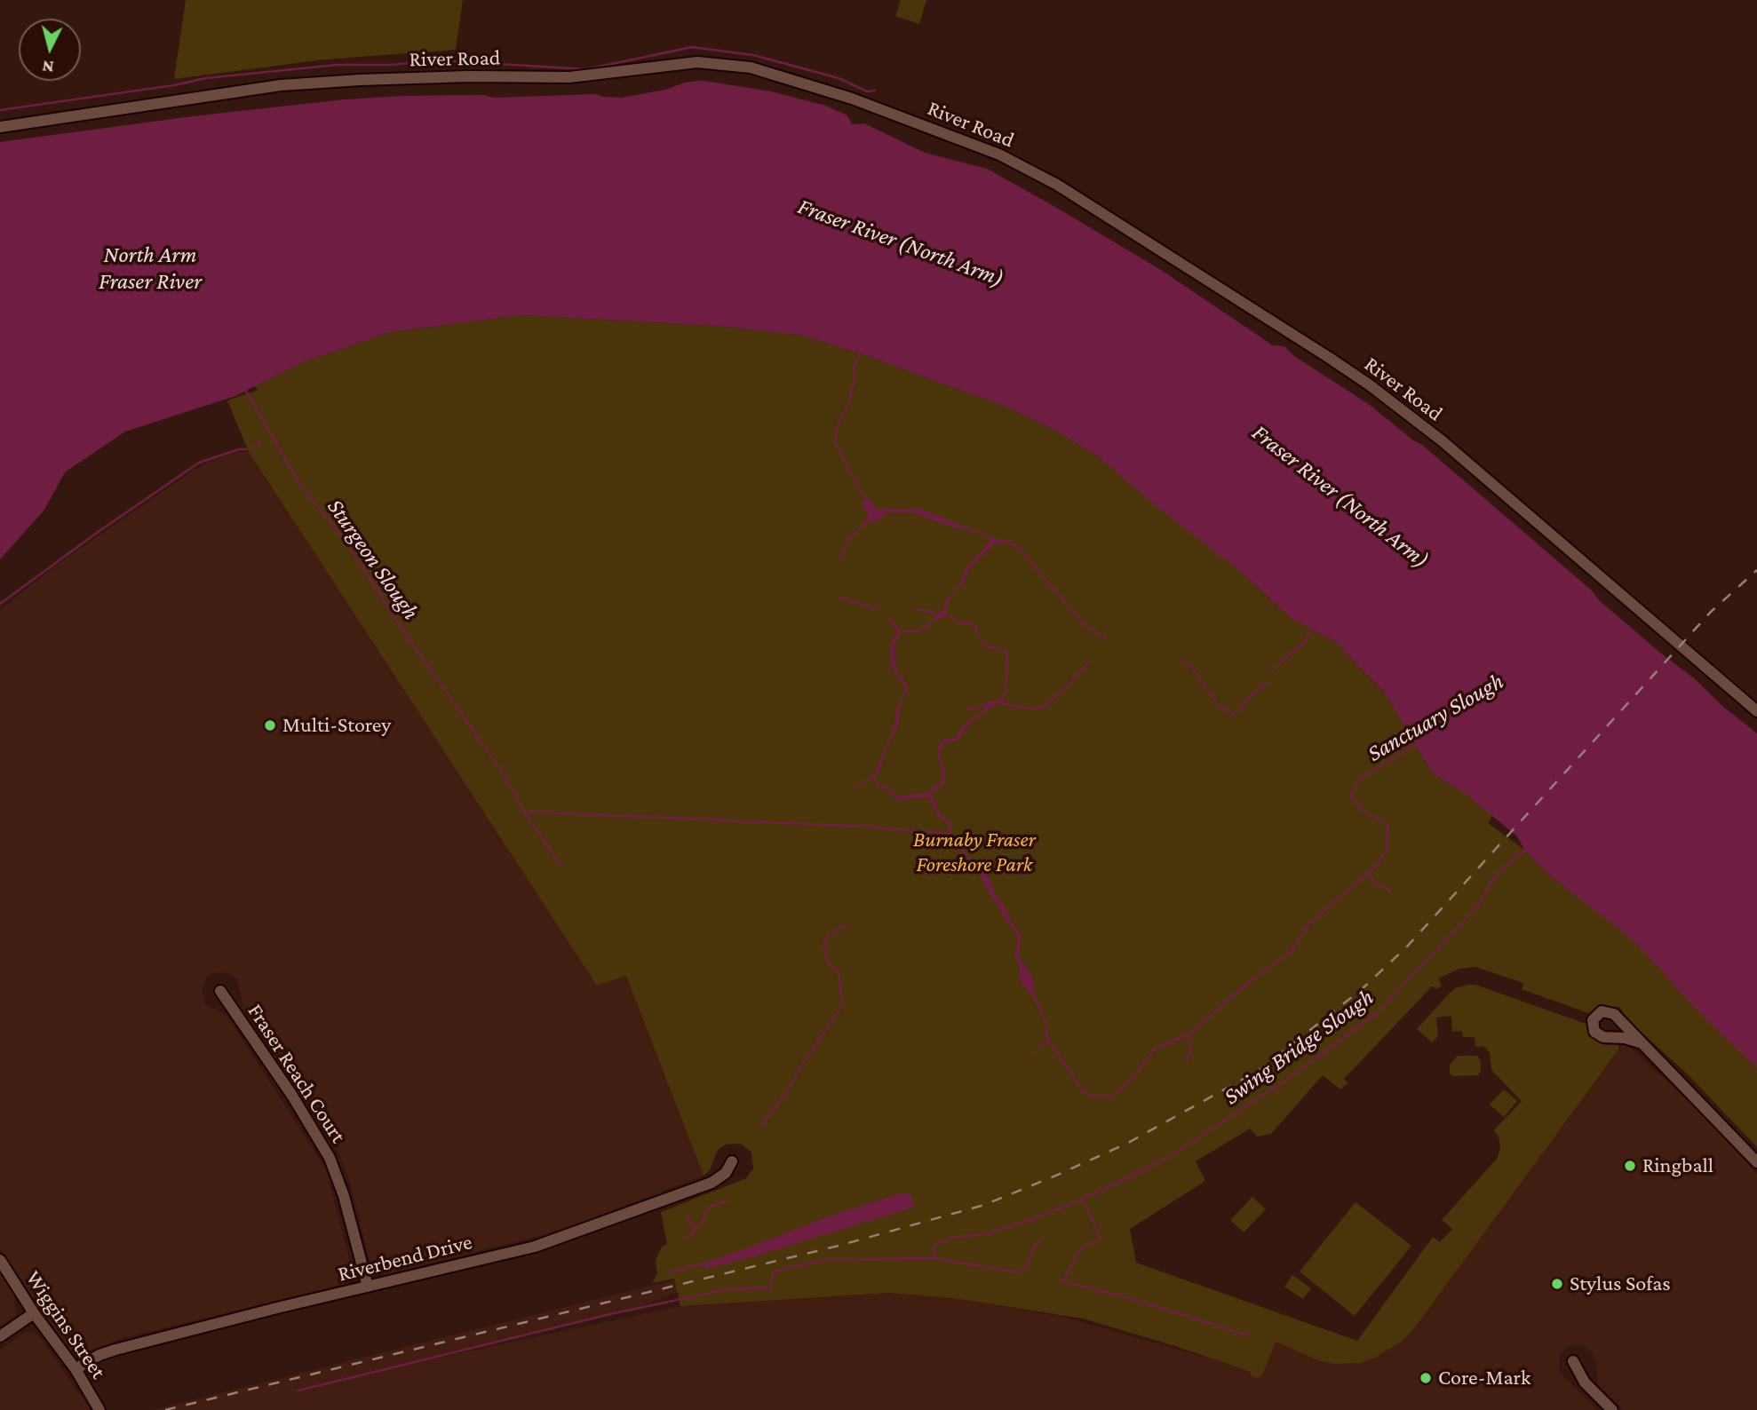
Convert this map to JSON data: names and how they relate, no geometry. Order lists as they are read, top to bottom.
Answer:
{
  "streets": {
    "street": [
      "River Road",
      "Fraser Reach Court",
      "Riverbend Drive",
      "Wiggins Street"
    ]
  },
  "crossings": [
    ["Fraser Reach Court", "Riverbend Drive"],
    ["Riverbend Drive", "Wiggins Street"]
  ],
  "water": [
    "Fraser River (North Arm)",
    "North Arm Fraser River",
    "Sturgeon Slough",
    "Sanctuary Slough",
    "Swing Bridge Slough"
  ],
  "parks": ["Burnaby Fraser Foreshore Park"],
  "places": [
    "Multi-Storey",
    "Ringball",
    "Stylus Sofas",
    "Core-Mark"
  ],
  "north": "bottom"
}
